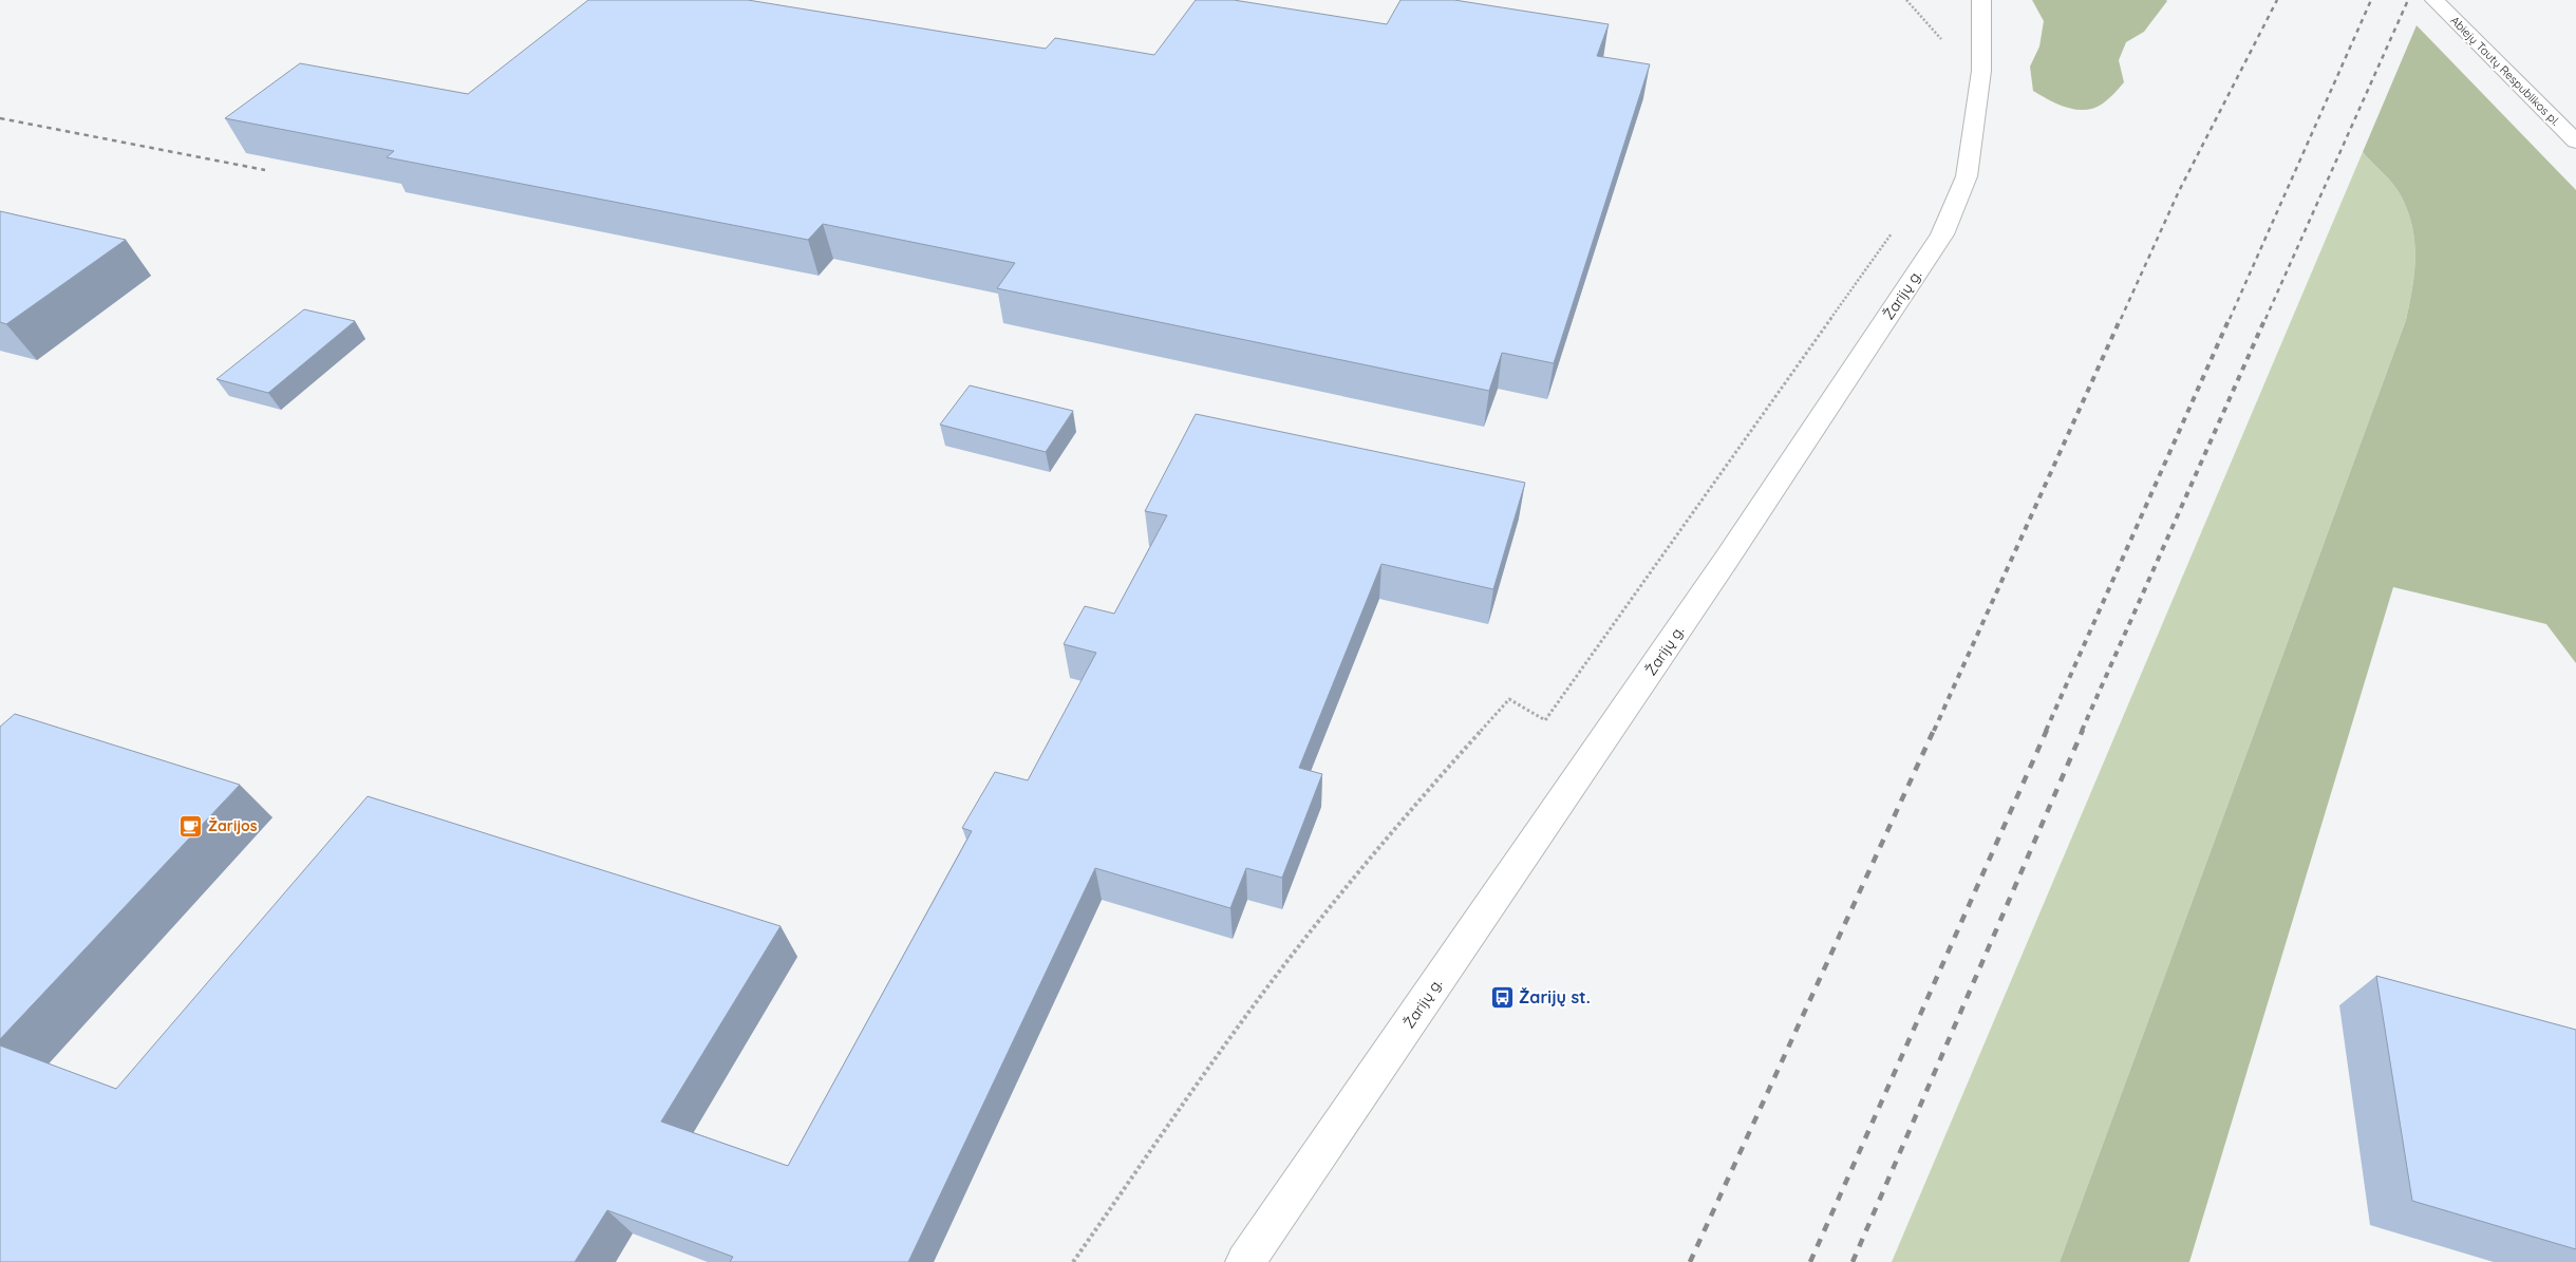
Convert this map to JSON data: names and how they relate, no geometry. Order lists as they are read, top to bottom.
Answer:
{
  "streets": {
    "main road": ["Abiejų Tautų Respublikos pl.", "Žarijų g."]
  },
  "places": {
    "cafe": ["Žarijos"],
    "bus stop": ["Žarijų st."]
  }
}
